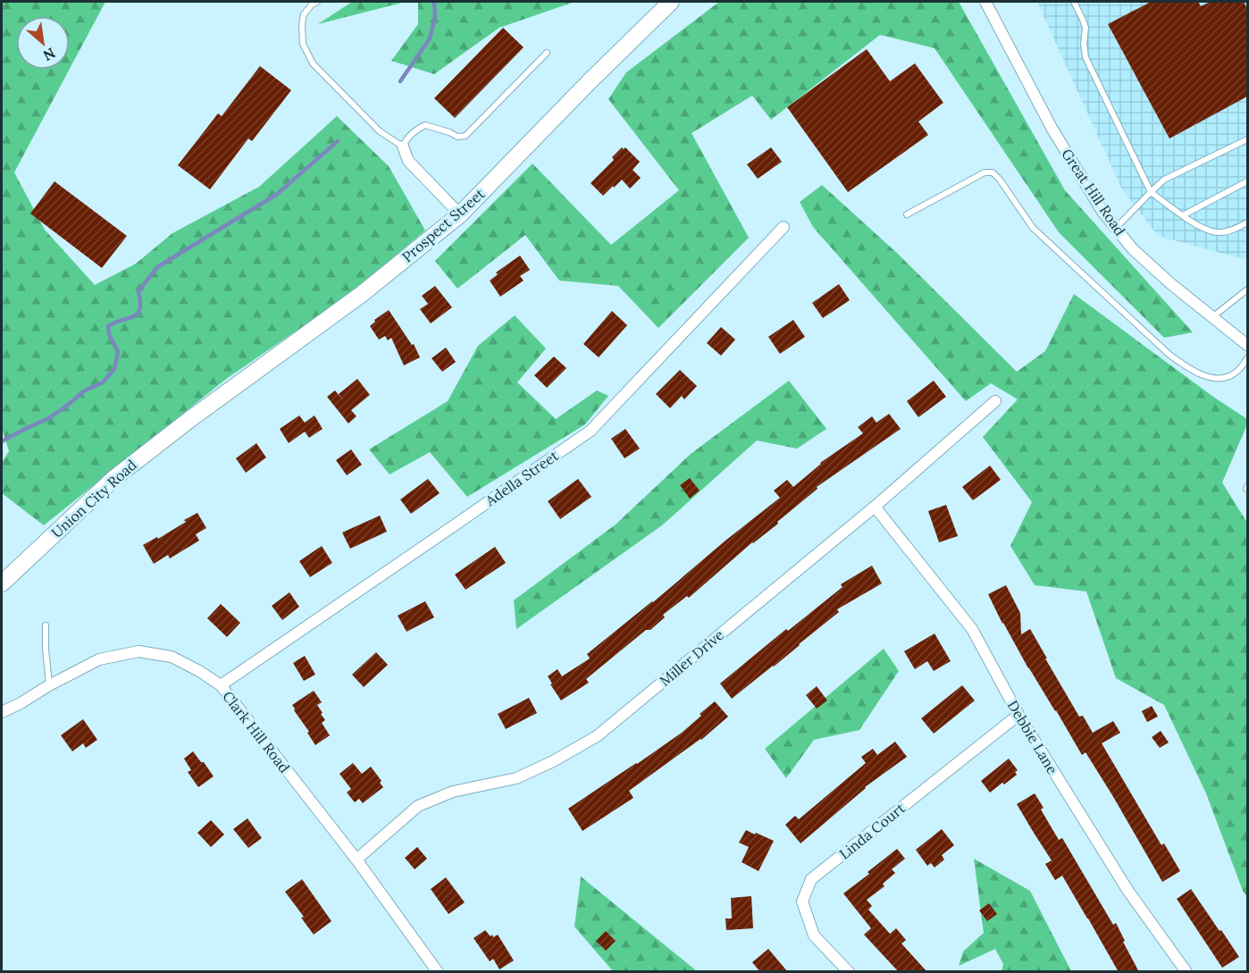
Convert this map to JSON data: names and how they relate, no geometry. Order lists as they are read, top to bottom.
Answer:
{
  "streets": {
    "main road": ["Prospect Street", "Union City Road"],
    "street": [
      "Great Hill Road",
      "Adella Street",
      "Miller Drive",
      "Clark Hill Road",
      "Debbie Lane",
      "Linda Court"
    ]
  },
  "crossings": [
    ["Prospect Street", "Union City Road"],
    ["Adella Street", "Clark Hill Road"],
    ["Miller Drive", "Clark Hill Road"],
    ["Miller Drive", "Debbie Lane"],
    ["Debbie Lane", "Linda Court"]
  ],
  "north": "bottom right"
}
